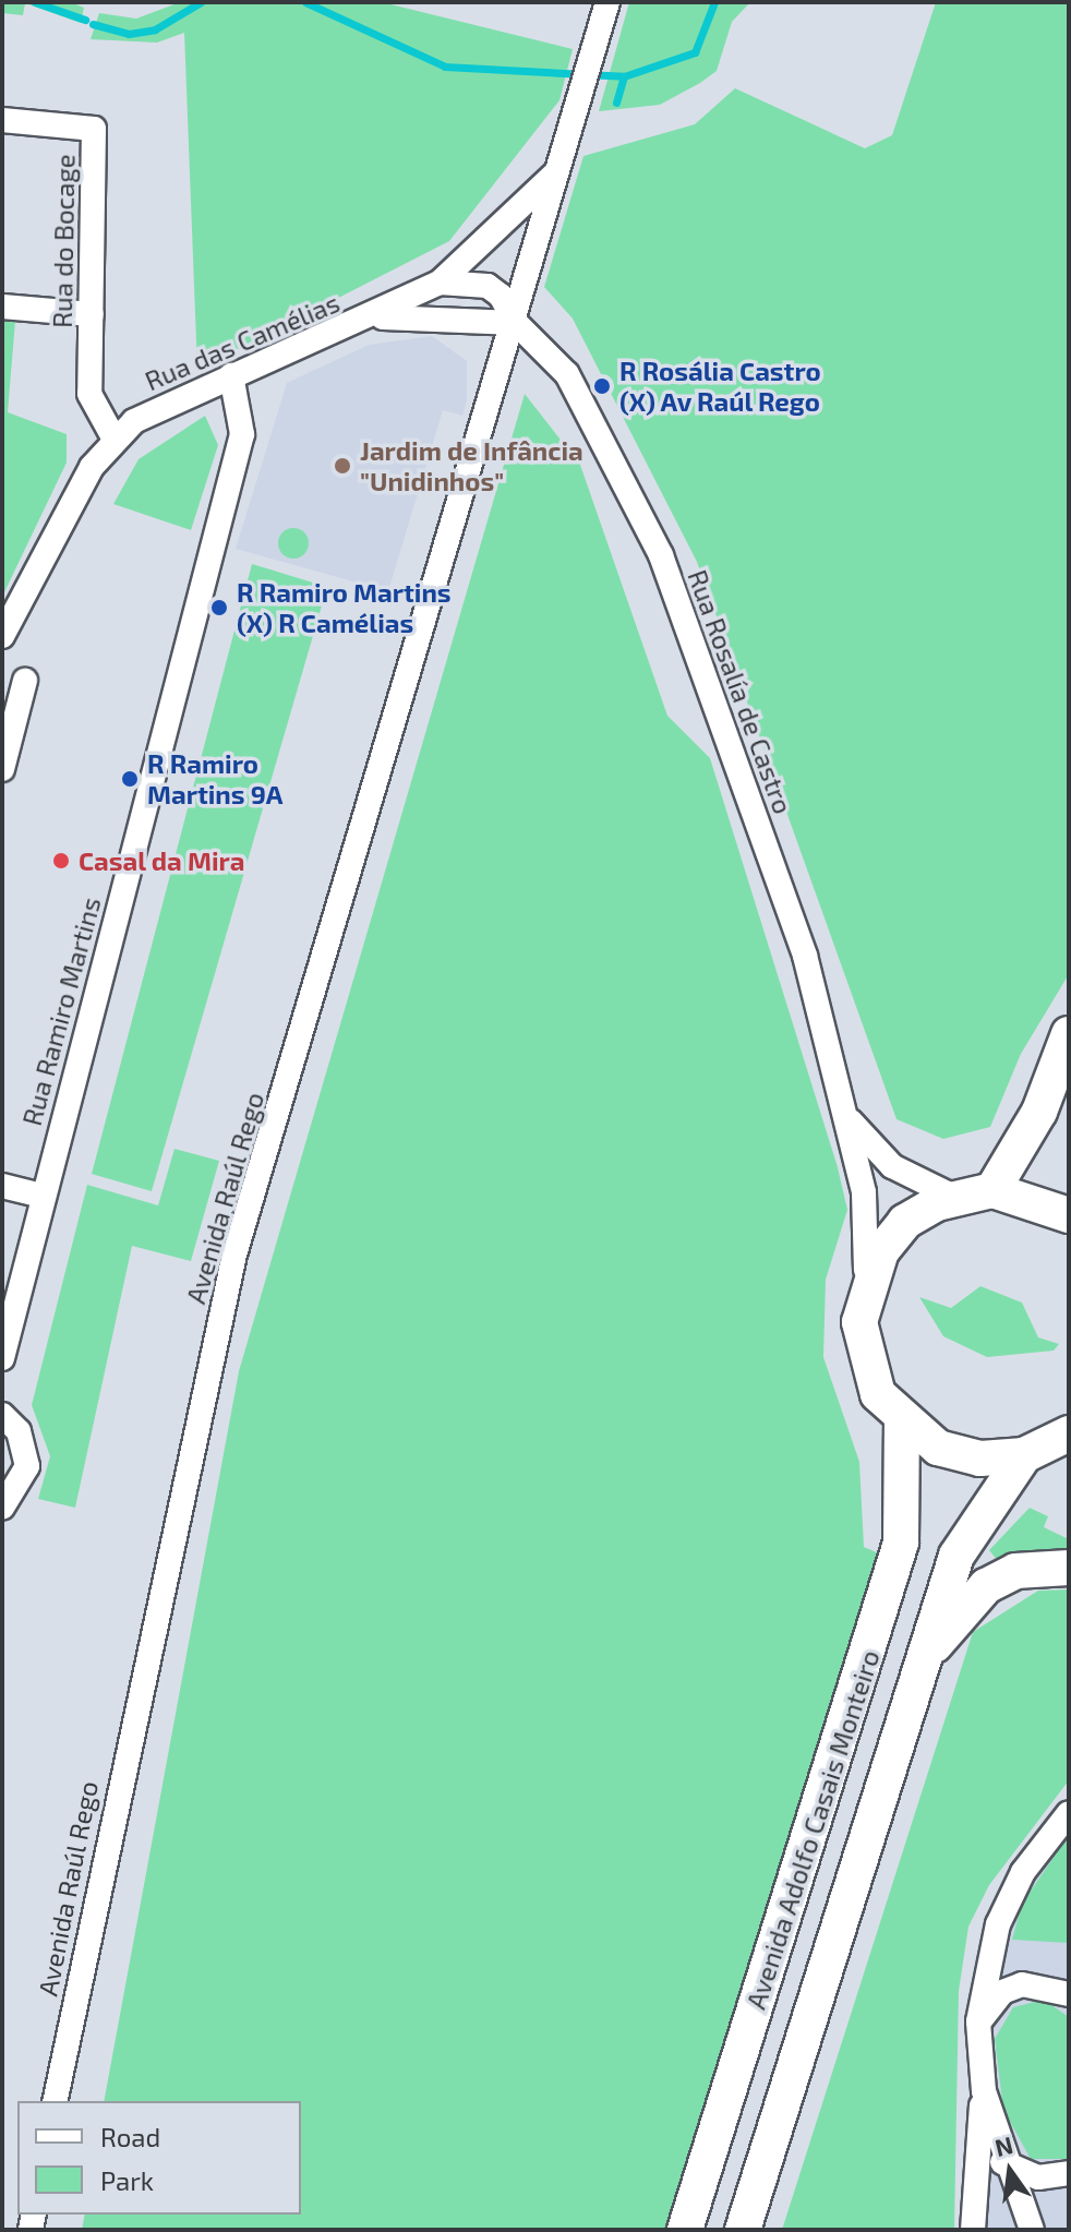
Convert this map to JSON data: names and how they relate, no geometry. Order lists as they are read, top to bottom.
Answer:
{
  "streets": {
    "main road": ["Avenida Adolfo Casais Monteiro"],
    "street": [
      "Rua do Bocage",
      "Rua das Camélias",
      "Rua Rosalía de Castro",
      "Rua Ramiro Martins",
      "Avenida Raúl Rego"
    ]
  },
  "crossings": [
    ["Rua do Bocage", "Rua das Camélias"],
    ["Rua das Camélias", "Rua Rosalía de Castro"],
    ["Rua das Camélias", "Rua Ramiro Martins"],
    ["Rua das Camélias", "Avenida Raúl Rego"],
    ["Rua Rosalía de Castro", "Avenida Raúl Rego"]
  ],
  "places": [
    "R Rosália Castro (X) Av Raúl Rego",
    "Jardim de Infância \"Unidinhos\"",
    "R Ramiro Martins (X) R Camélias",
    "R Ramiro Martins 9A",
    "Casal da Mira"
  ],
  "legend": ["Road", "Park"],
  "north": "top"
}
